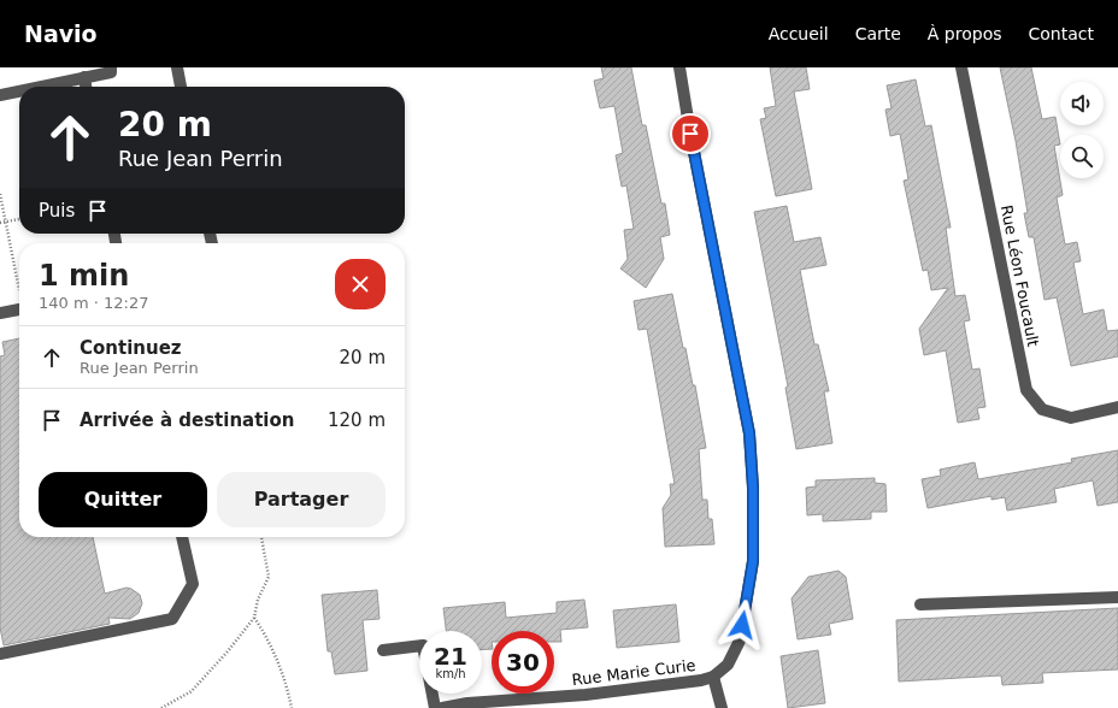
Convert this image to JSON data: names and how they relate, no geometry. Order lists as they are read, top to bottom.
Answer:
{
  "streets": {
    "street": ["Rue Léon Foucault", "Rue Marie Curie"]
  },
  "page": {
    "header": "Navio",
    "nav": [
      "Accueil",
      "Carte",
      "À propos",
      "Contact"
    ],
    "turn": ["20 m", "Rue Jean Perrin"],
    "then": "Puis",
    "heading": ["1 min", "140 m · 12:27"],
    "list": [
      {
        "name": "Continuez",
        "note": "Rue Jean Perrin",
        "value": "20 m"
      },
      {
        "name": "Arrivée à destination",
        "value": "120 m"
      }
    ],
    "buttons": ["Quitter", "Partager"],
    "speed": "21 km/h",
    "limit": "30"
  }
}
